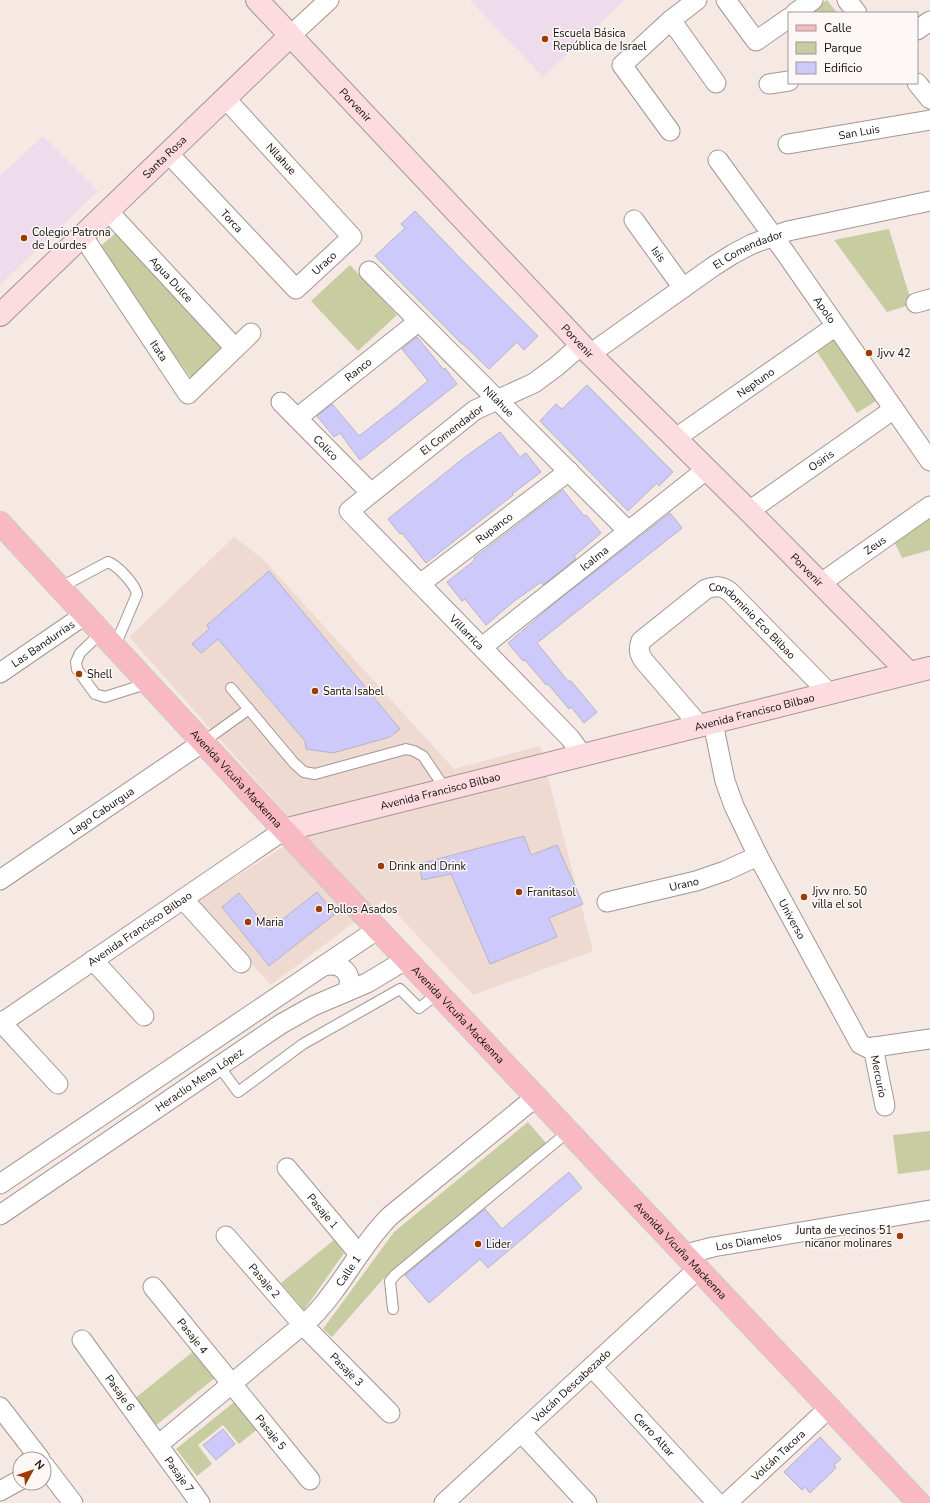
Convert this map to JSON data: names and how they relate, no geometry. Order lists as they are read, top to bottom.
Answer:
{
  "streets": {
    "main road": ["Avenida Vicuña Mackenna"],
    "street": [
      "Porvenir",
      "San Luis",
      "Santa Rosa",
      "Nilahue",
      "Torca",
      "El Comendador",
      "Isis",
      "Uraco",
      "Agua Dulce",
      "Apolo",
      "Itata",
      "Ranco",
      "Neptuno",
      "Colico",
      "Osiris",
      "Rupanco",
      "Zeus",
      "Icalma",
      "Condominio Eco Bilbao",
      "Villarrica",
      "Las Bandurrias",
      "Avenida Francisco Bilbao",
      "Lago Caburgua",
      "Urano",
      "Universo",
      "Mercurio",
      "Heraclio Mena López",
      "Pasaje 1",
      "Los Diamelos",
      "Calle 1",
      "Pasaje 2",
      "Pasaje 4",
      "Pasaje 3",
      "Volcán Descabezado",
      "Pasaje 6",
      "Pasaje 5",
      "Cerro Altar",
      "Volcán Tacora",
      "Pasaje 7"
    ]
  },
  "crossings": [
    ["Porvenir", "Santa Rosa"],
    ["Porvenir", "El Comendador"],
    ["Porvenir", "Neptuno"],
    ["Porvenir", "Osiris"],
    ["Porvenir", "Zeus"],
    ["Porvenir", "Icalma"],
    ["Porvenir", "Avenida Francisco Bilbao"],
    ["Santa Rosa", "Nilahue"],
    ["Santa Rosa", "Torca"],
    ["Santa Rosa", "Agua Dulce"],
    ["Santa Rosa", "Itata"],
    ["Nilahue", "El Comendador"],
    ["Nilahue", "Uraco"],
    ["Nilahue", "Ranco"],
    ["Nilahue", "Rupanco"],
    ["Nilahue", "Icalma"],
    ["Torca", "Uraco"],
    ["El Comendador", "Isis"],
    ["El Comendador", "Apolo"],
    ["El Comendador", "Colico"],
    ["El Comendador", "Villarrica"],
    ["Agua Dulce", "Itata"],
    ["Apolo", "Neptuno"],
    ["Apolo", "Osiris"],
    ["Ranco", "Colico"],
    ["Rupanco", "Villarrica"],
    ["Icalma", "Villarrica"],
    ["Condominio Eco Bilbao", "Avenida Francisco Bilbao"],
    ["Condominio Eco Bilbao", "Universo"],
    ["Villarrica", "Avenida Francisco Bilbao"],
    ["Las Bandurrias", "Avenida Vicuña Mackenna"],
    ["Avenida Francisco Bilbao", "Avenida Vicuña Mackenna"],
    ["Avenida Francisco Bilbao", "Universo"],
    ["Avenida Vicuña Mackenna", "Lago Caburgua"],
    ["Avenida Vicuña Mackenna", "Heraclio Mena López"],
    ["Avenida Vicuña Mackenna", "Los Diamelos"],
    ["Avenida Vicuña Mackenna", "Calle 1"],
    ["Avenida Vicuña Mackenna", "Volcán Descabezado"],
    ["Avenida Vicuña Mackenna", "Volcán Tacora"],
    ["Urano", "Universo"],
    ["Universo", "Mercurio"],
    ["Pasaje 1", "Calle 1"],
    ["Los Diamelos", "Volcán Descabezado"],
    ["Calle 1", "Pasaje 2"],
    ["Calle 1", "Pasaje 4"],
    ["Calle 1", "Pasaje 3"],
    ["Calle 1", "Pasaje 6"],
    ["Calle 1", "Pasaje 5"],
    ["Calle 1", "Pasaje 7"],
    ["Pasaje 2", "Pasaje 3"],
    ["Pasaje 4", "Pasaje 5"],
    ["Volcán Descabezado", "Cerro Altar"],
    ["Pasaje 6", "Pasaje 7"]
  ],
  "places": [
    "Escuela Básica República de Israel",
    "Colegio Patrona de Lourdes",
    "Jjvv 42",
    "Shell",
    "Santa Isabel",
    "Drink and Drink",
    "Franitasol",
    "Jjvv nro. 50 villa el sol",
    "Pollos Asados",
    "Maria",
    "Junta de vecinos 51 nicanor molinares",
    "Lider"
  ],
  "legend": ["Calle", "Parque", "Edificio"],
  "north": "top right"
}
